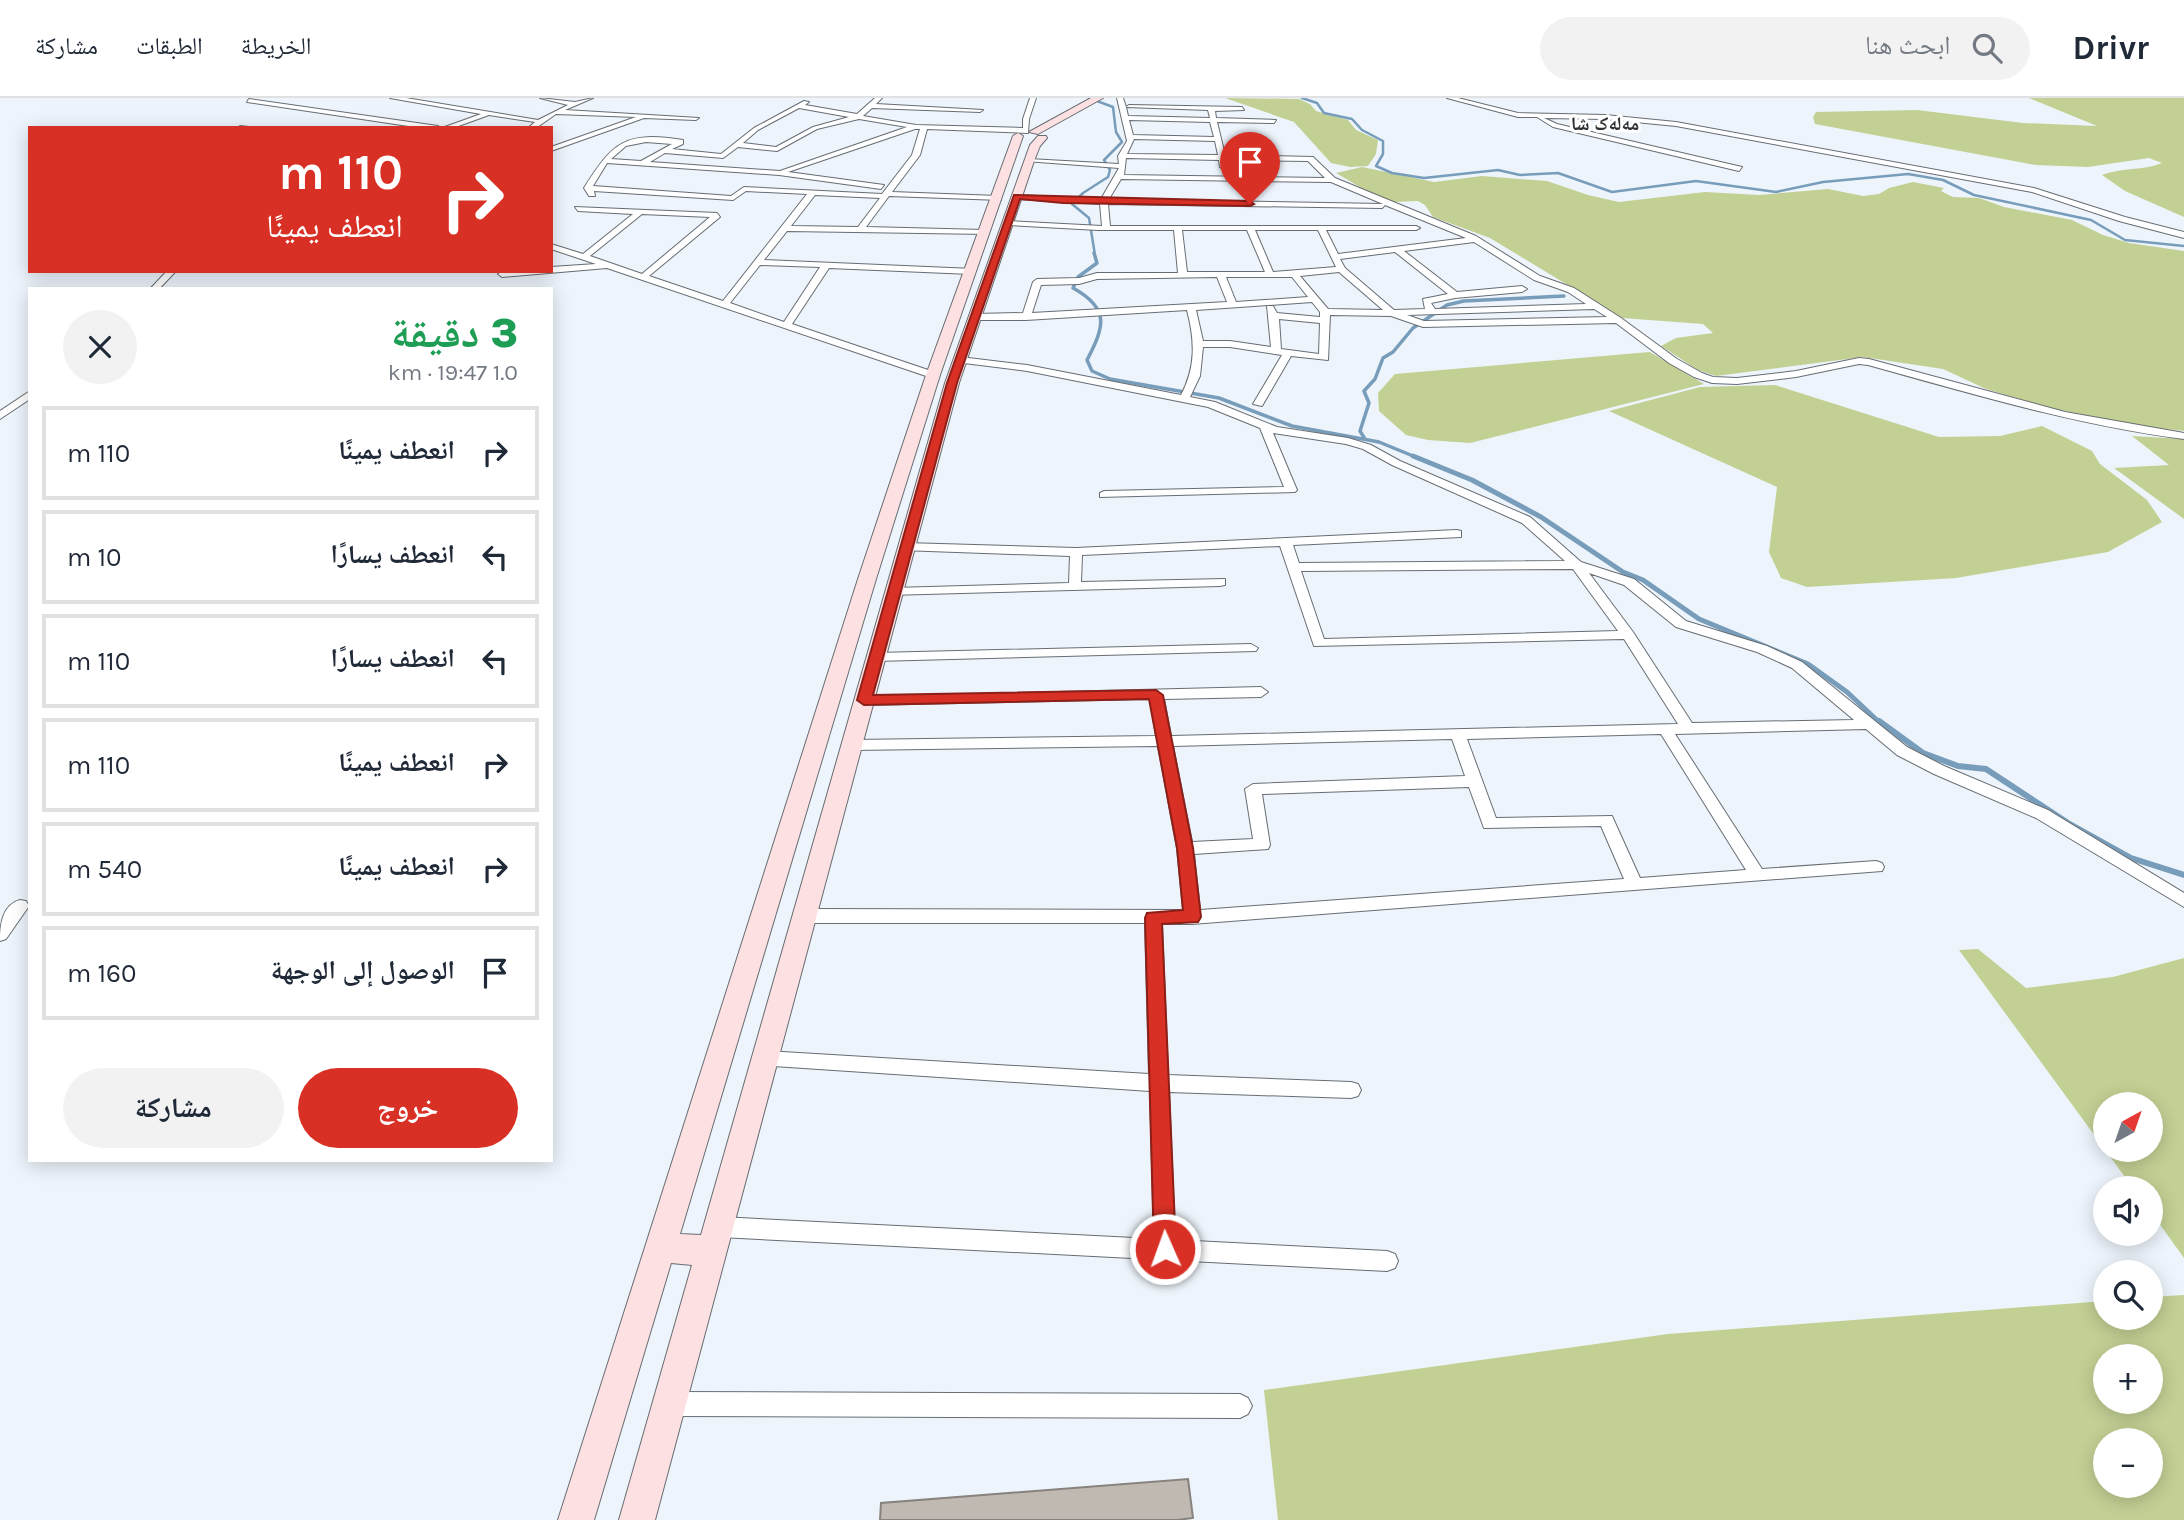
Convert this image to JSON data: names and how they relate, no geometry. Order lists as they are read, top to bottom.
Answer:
{
  "districts": ["مەلەک شا"],
  "north": "top right",
  "page": {
    "header": "Drivr",
    "search": "ابحث هنا",
    "nav": ["الخريطة", "الطبقات", "مشاركة"],
    "turn": ["110 m", "انعطف يمينًا"],
    "heading": ["3 دقيقة", "1.0 km · 19:47"],
    "list": [
      {
        "name": "انعطف يمينًا",
        "value": "110 m"
      },
      {
        "name": "انعطف يسارًا",
        "value": "10 m"
      },
      {
        "name": "انعطف يسارًا",
        "value": "110 m"
      },
      {
        "name": "انعطف يمينًا",
        "value": "110 m"
      },
      {
        "name": "انعطف يمينًا",
        "value": "540 m"
      },
      {
        "name": "الوصول إلى الوجهة",
        "value": "160 m"
      }
    ],
    "buttons": ["خروج", "مشاركة"],
    "map_buttons": ["+", "−"]
  }
}
